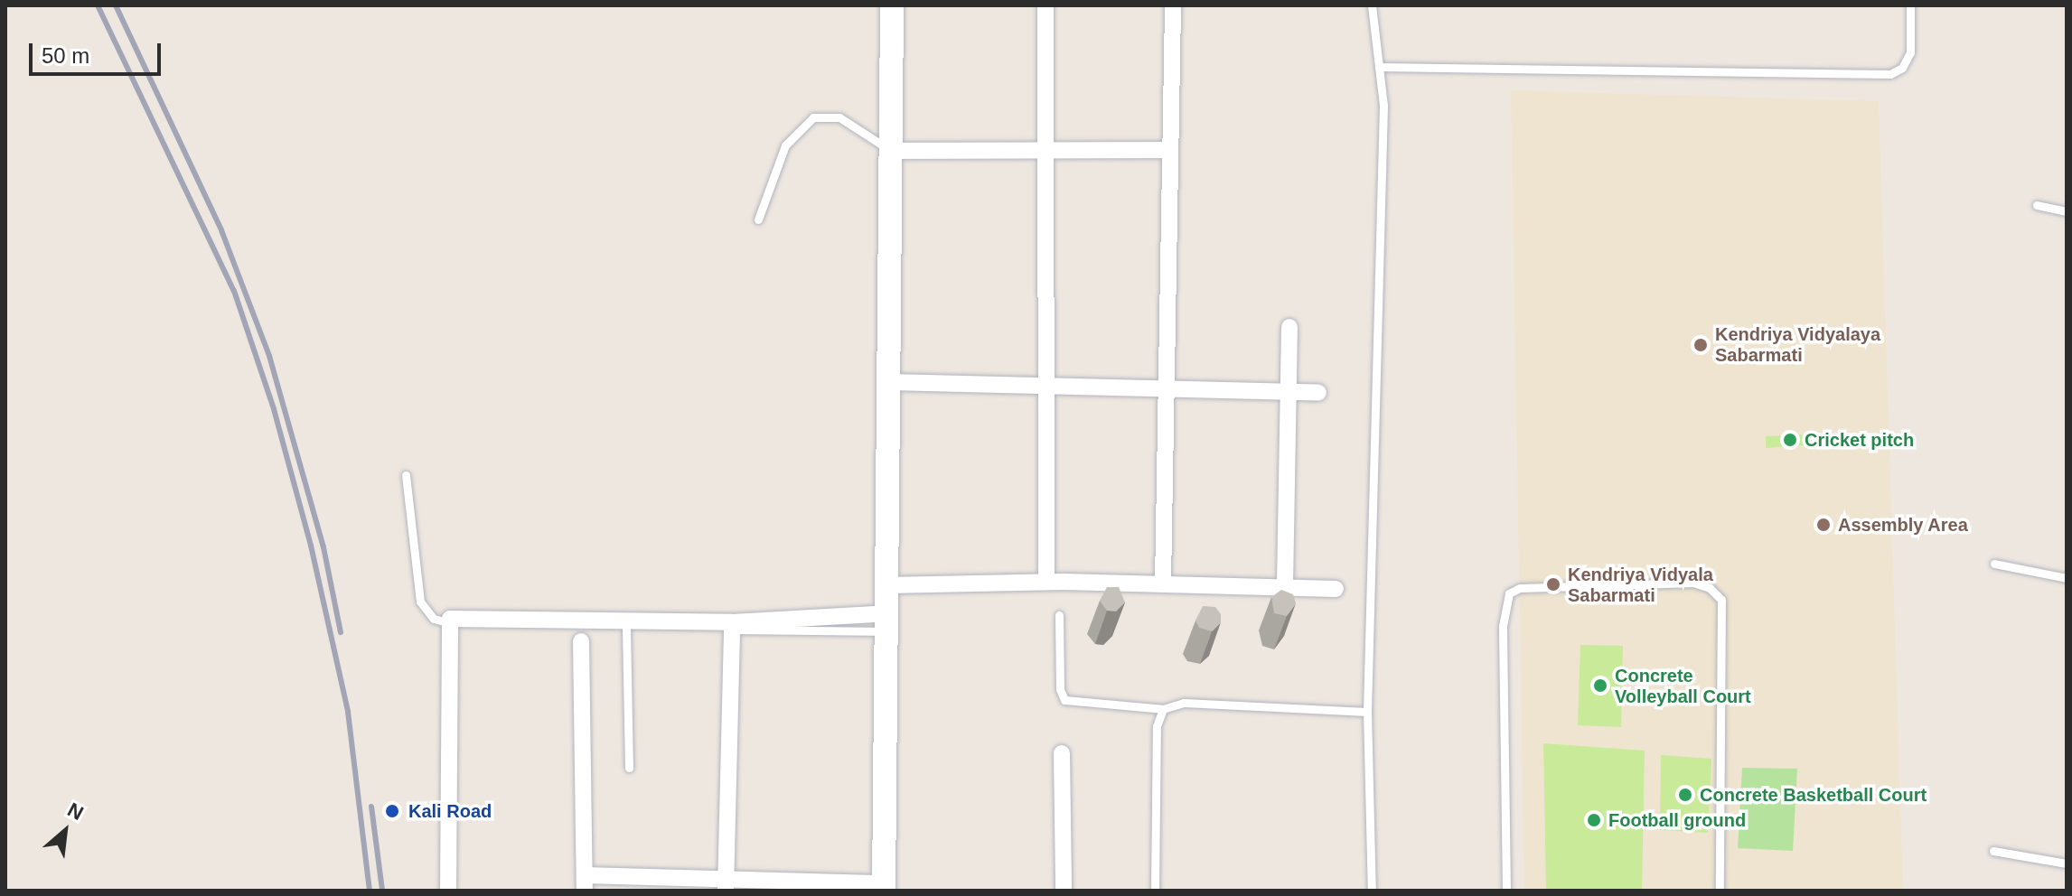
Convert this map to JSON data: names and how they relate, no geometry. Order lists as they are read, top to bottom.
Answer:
{
  "places": [
    "Kendriya Vidyalaya Sabarmati",
    "Cricket pitch",
    "Assembly Area",
    "Kendriya Vidyala Sabarmati",
    "Concrete Volleyball Court",
    "Concrete Basketball Court",
    "Kali Road",
    "Football ground"
  ],
  "scale_bar": "50 m",
  "north": "top right"
}
